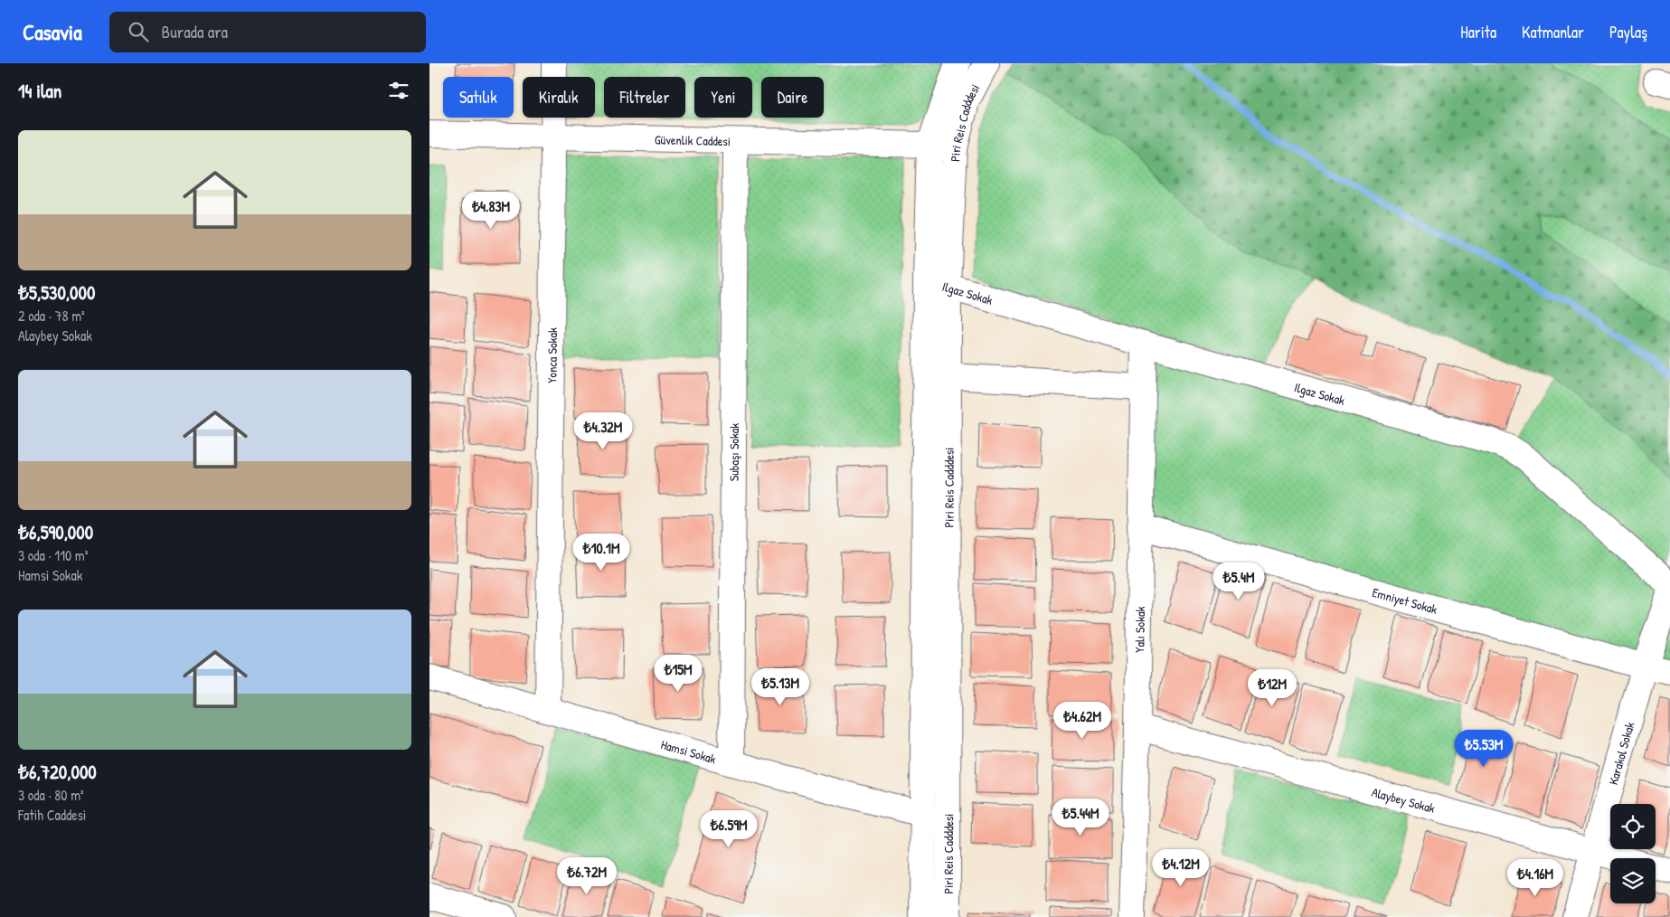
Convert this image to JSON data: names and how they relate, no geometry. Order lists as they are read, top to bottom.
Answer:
{
  "streets": {
    "street": [
      "Piri Reis Cadddesi",
      "Güvenlik Caddesi",
      "Ilgaz Sokak",
      "Yonca Sokak",
      "Subaşı Sokak",
      "Emniyet Sokak",
      "Yalı Sokak",
      "Hamsi Sokak",
      "Karakol Sokak",
      "Alaybey Sokak"
    ]
  },
  "crossings": [
    ["Piri Reis Cadddesi", "Güvenlik Caddesi"],
    ["Piri Reis Cadddesi", "Ilgaz Sokak"],
    ["Piri Reis Cadddesi", "Hamsi Sokak"],
    ["Güvenlik Caddesi", "Yonca Sokak"],
    ["Güvenlik Caddesi", "Subaşı Sokak"],
    ["Ilgaz Sokak", "Yalı Sokak"],
    ["Yonca Sokak", "Hamsi Sokak"],
    ["Subaşı Sokak", "Hamsi Sokak"],
    ["Emniyet Sokak", "Yalı Sokak"],
    ["Emniyet Sokak", "Karakol Sokak"],
    ["Yalı Sokak", "Alaybey Sokak"],
    ["Karakol Sokak", "Alaybey Sokak"]
  ],
  "page": {
    "header": "Casavia",
    "search": "Burada ara",
    "nav": ["Harita", "Katmanlar", "Paylaş"],
    "heading": "14 ilan",
    "chip": [
      "Satılık",
      "Kiralık",
      "Filtreler",
      "Yeni",
      "Daire"
    ],
    "list": [
      {
        "name": "₺5,530,000",
        "note": "2 oda · 78 m² · Alaybey Sokak"
      },
      {
        "name": "₺6,590,000",
        "note": "3 oda · 110 m² · Hamsi Sokak"
      },
      {
        "name": "₺6,720,000",
        "note": "3 oda · 80 m² · Fatih Caddesi"
      }
    ],
    "price": [
      "₺4.83M",
      "₺4.32M",
      "₺10.1M",
      "₺5.4M",
      "₺15M",
      "₺5.13M",
      "₺12M",
      "₺4.62M",
      "₺5.53M",
      "₺5.44M",
      "₺6.59M",
      "₺4.12M",
      "₺6.72M",
      "₺4.16M"
    ]
  }
}
